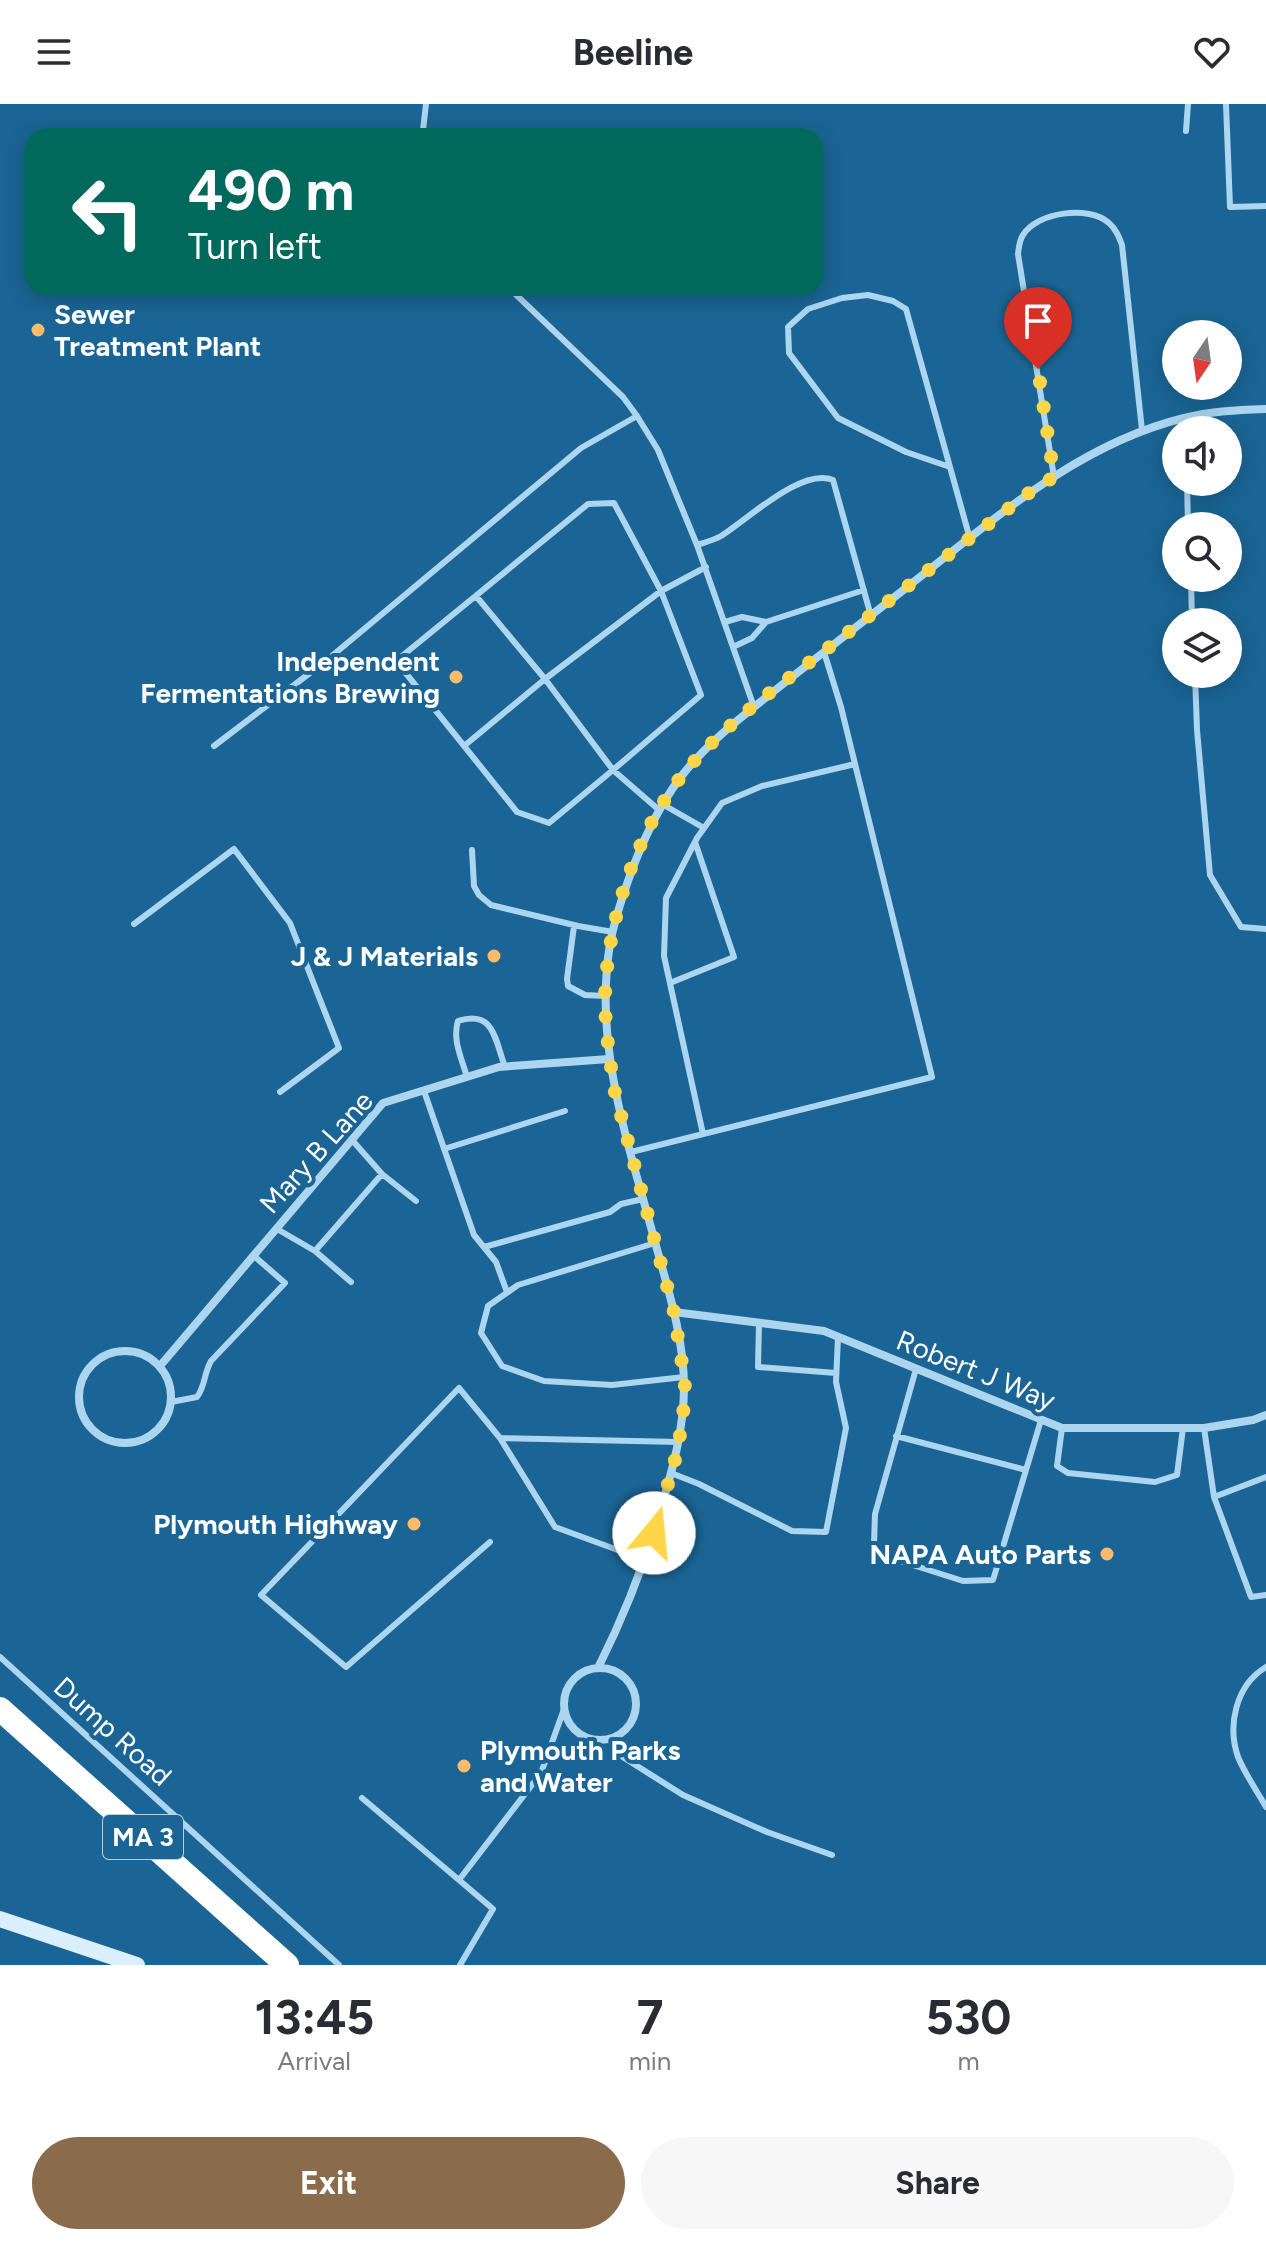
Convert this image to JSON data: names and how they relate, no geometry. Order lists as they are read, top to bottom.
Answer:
{
  "streets": {
    "highway": ["MA 3"],
    "street": ["Mary B Lane", "Robert J Way"],
    "lane": ["Dump Road"]
  },
  "places": [
    "Sewer Treatment Plant",
    "Independent Fermentations Brewing",
    "J & J Materials",
    "Plymouth Highway",
    "NAPA Auto Parts",
    "Plymouth Parks and Water"
  ],
  "north": "bottom",
  "page": {
    "header": "Beeline",
    "turn": ["490 m", "Turn left"],
    "eta": [
      "13:45",
      "Arrival",
      "7",
      "min",
      "530",
      "m"
    ],
    "buttons": ["Exit", "Share"]
  }
}
